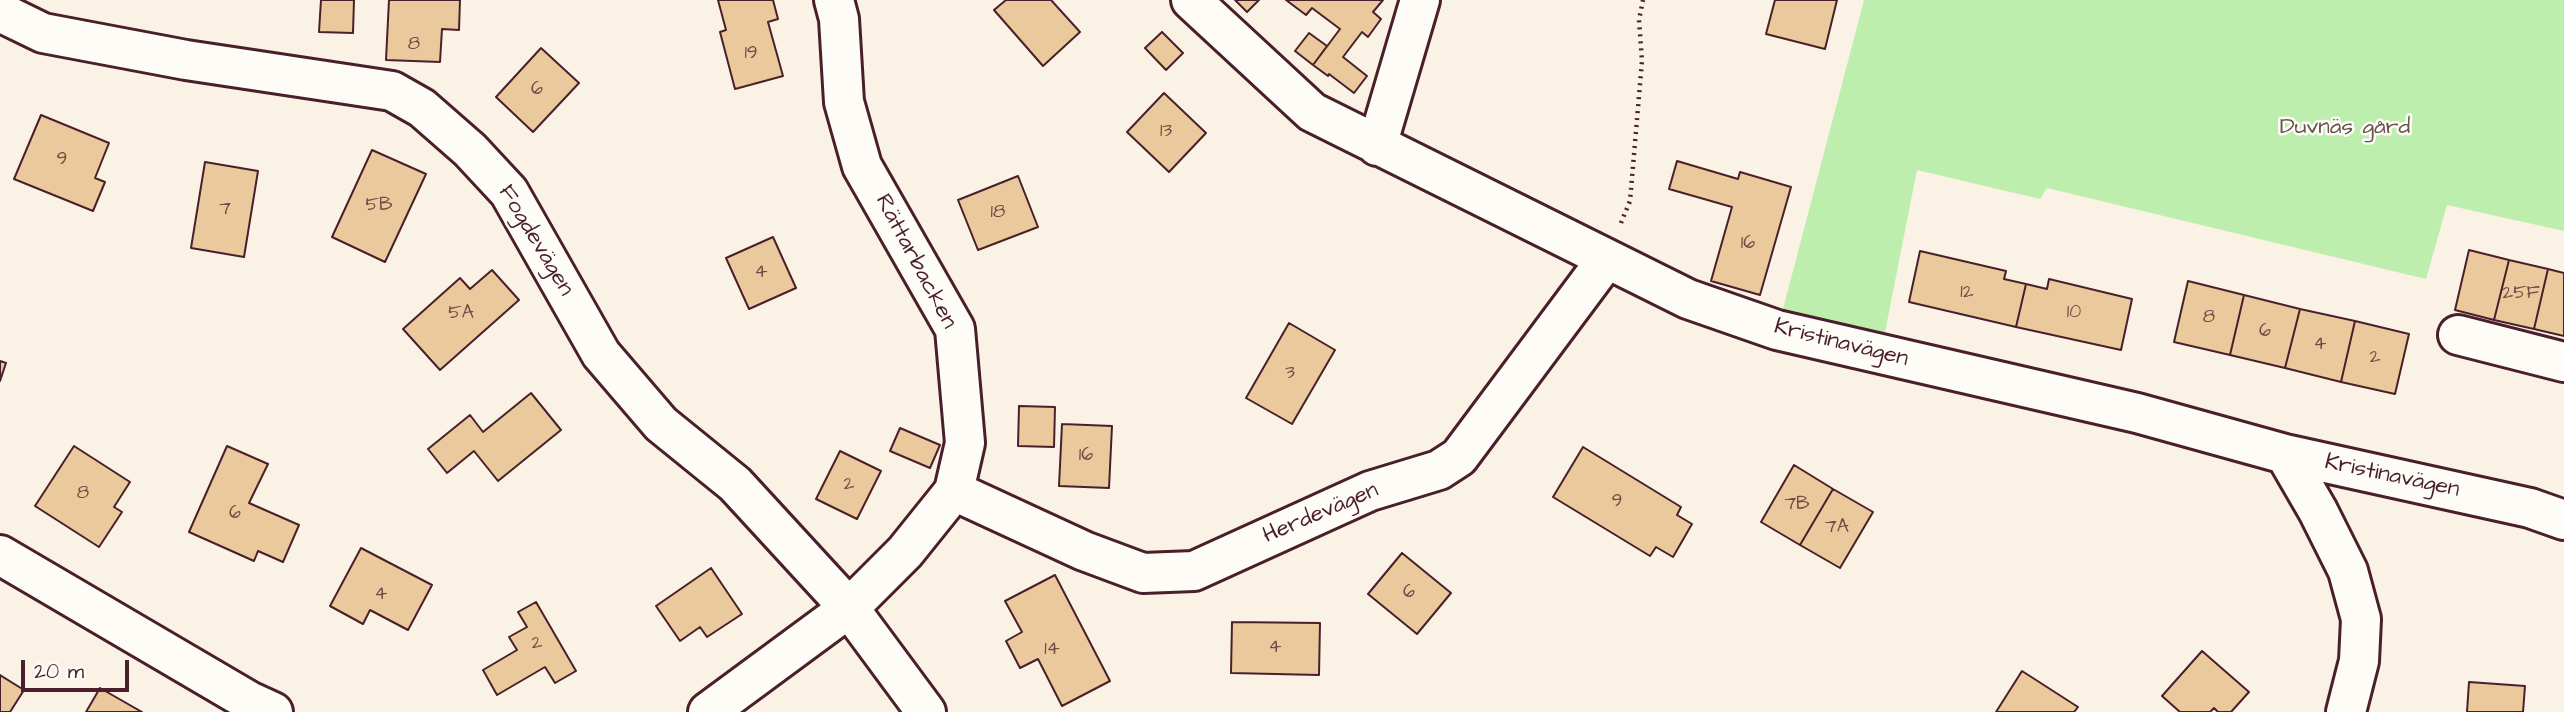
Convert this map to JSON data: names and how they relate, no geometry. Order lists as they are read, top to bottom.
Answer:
{
  "streets": {
    "street": [
      "Fogdevägen",
      "Rättarbacken",
      "Kristinavägen",
      "Herdevägen"
    ]
  },
  "crossings": [
    ["Fogdevägen", "Rättarbacken"],
    ["Rättarbacken", "Herdevägen"],
    ["Kristinavägen", "Herdevägen"]
  ],
  "parks": ["Duvnäs gård"],
  "house_numbers": [
    "8",
    "19",
    "6",
    "13",
    "9",
    "5B",
    "7",
    "18",
    "16",
    "4",
    "12",
    "25F",
    "10",
    "5A",
    "8",
    "6",
    "4",
    "2",
    "3",
    "16",
    "2",
    "8",
    "9",
    "7B",
    "6",
    "7A",
    "6",
    "4",
    "2",
    "4",
    "14"
  ],
  "scale_bar": "20 m"
}
